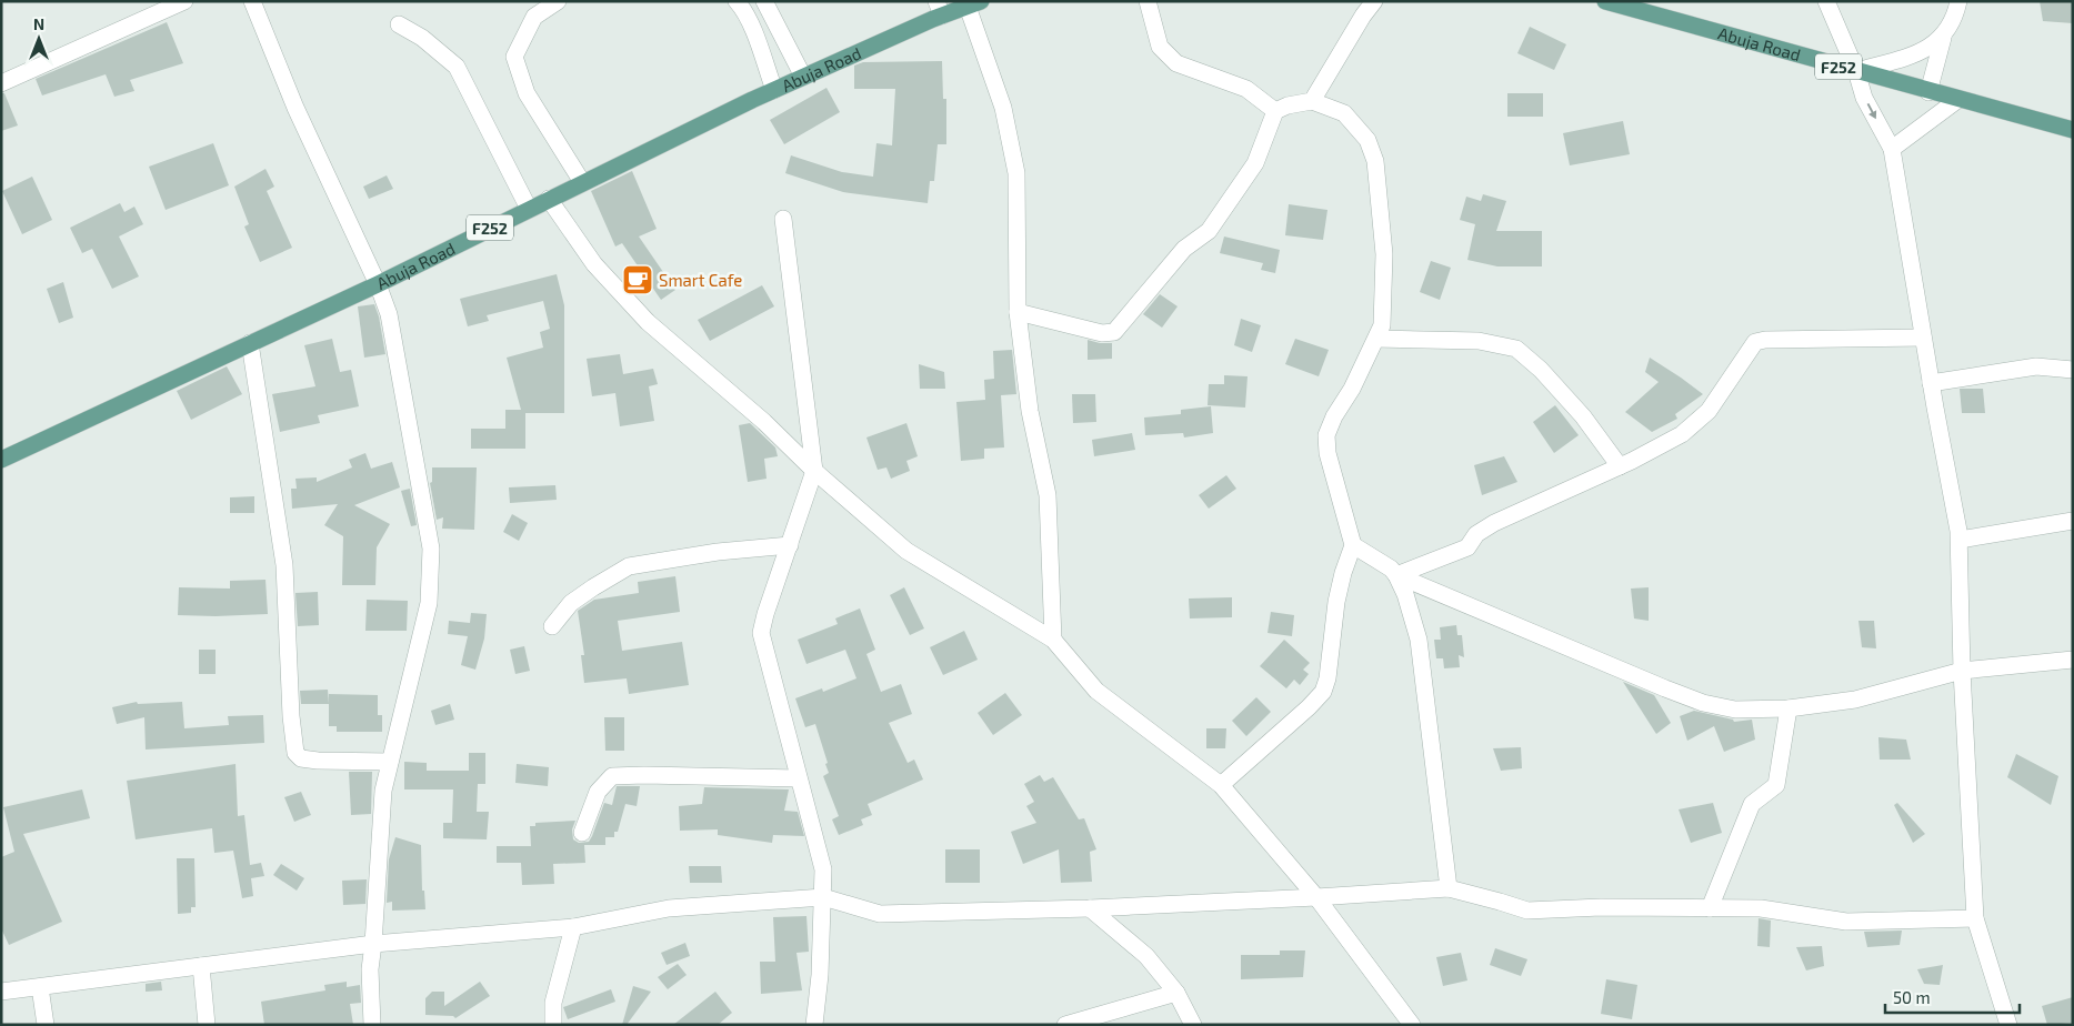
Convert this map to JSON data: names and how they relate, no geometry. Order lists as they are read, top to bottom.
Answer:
{
  "streets": {
    "main road": ["Abuja Road", "F252"]
  },
  "places": {
    "cafe": ["Smart Cafe"]
  },
  "scale_bar": "50 m",
  "north": "top"
}
